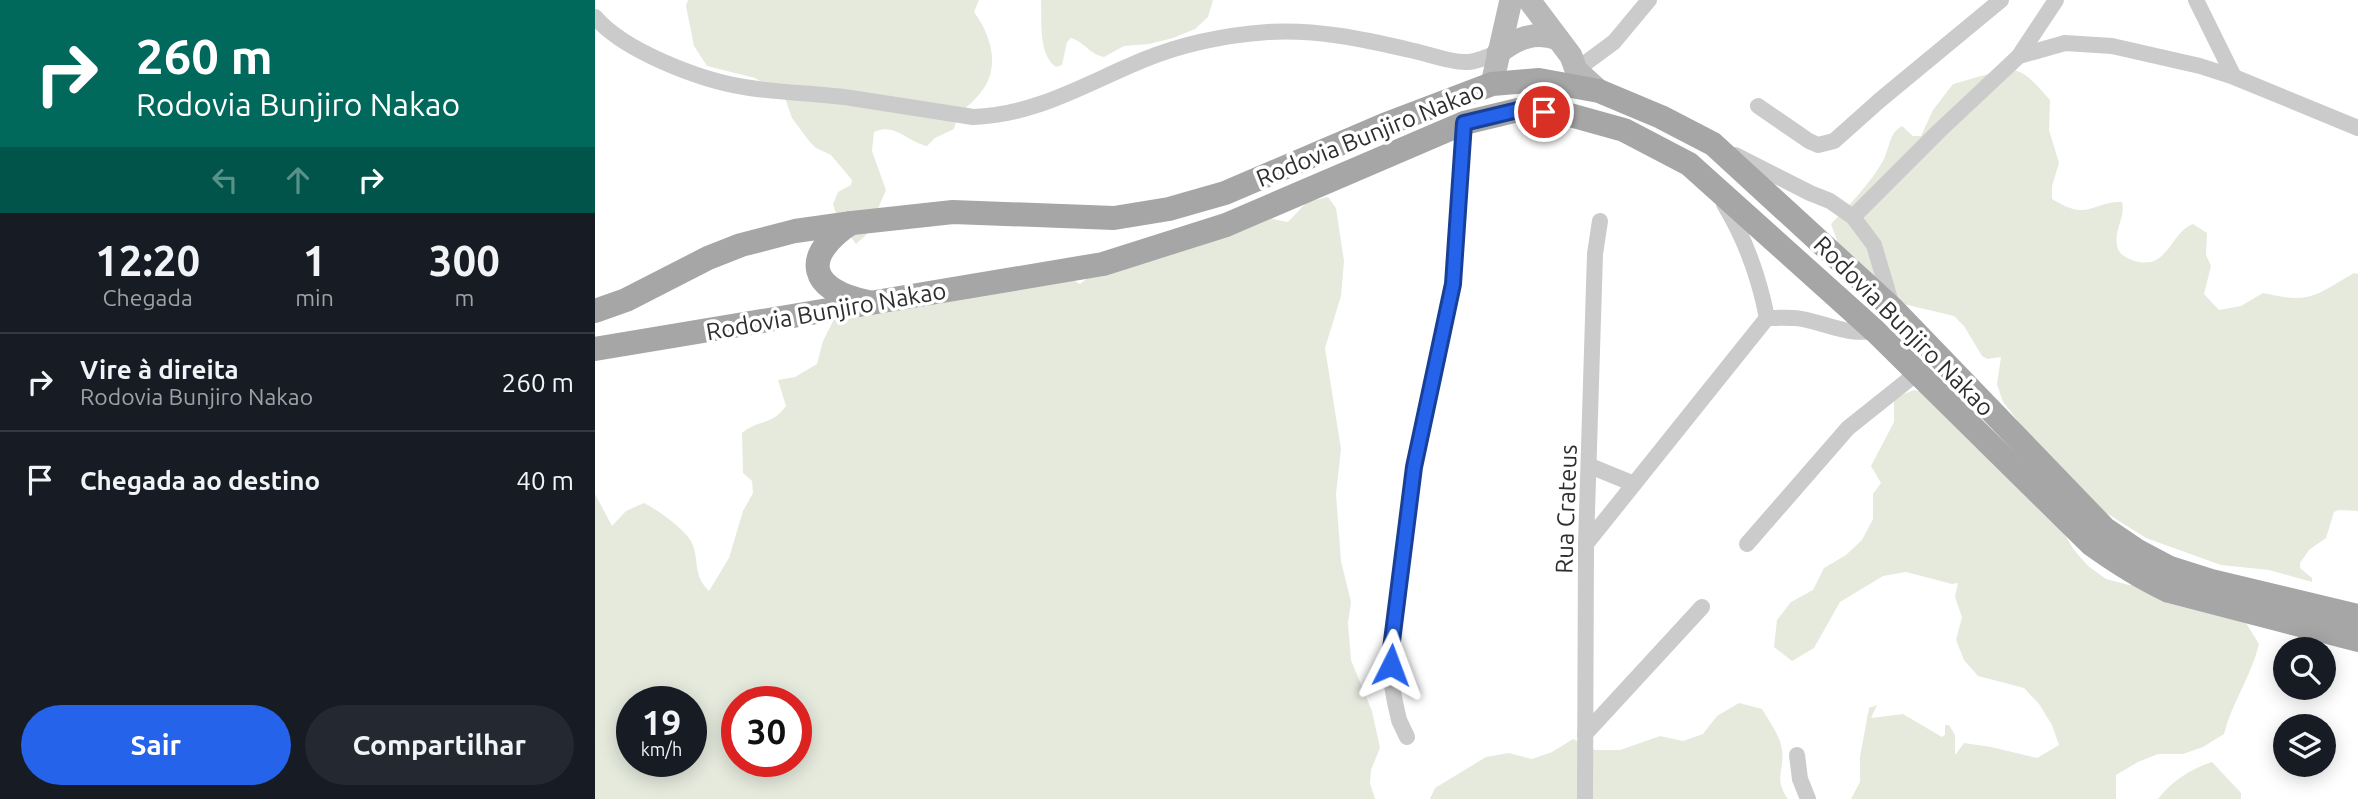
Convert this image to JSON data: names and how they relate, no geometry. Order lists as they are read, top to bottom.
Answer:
{
  "streets": {
    "main road": ["Rodovia Bunjiro Nakao"],
    "street": ["Rua Crateus"]
  },
  "page": {
    "turn": ["260 m", "Rodovia Bunjiro Nakao"],
    "eta": [
      "12:20",
      "Chegada",
      "1",
      "min",
      "300",
      "m"
    ],
    "list": [
      {
        "name": "Vire à direita",
        "note": "Rodovia Bunjiro Nakao",
        "value": "260 m"
      },
      {
        "name": "Chegada ao destino",
        "value": "40 m"
      }
    ],
    "speed": "19 km/h",
    "limit": "30",
    "buttons": ["Sair", "Compartilhar"]
  }
}
